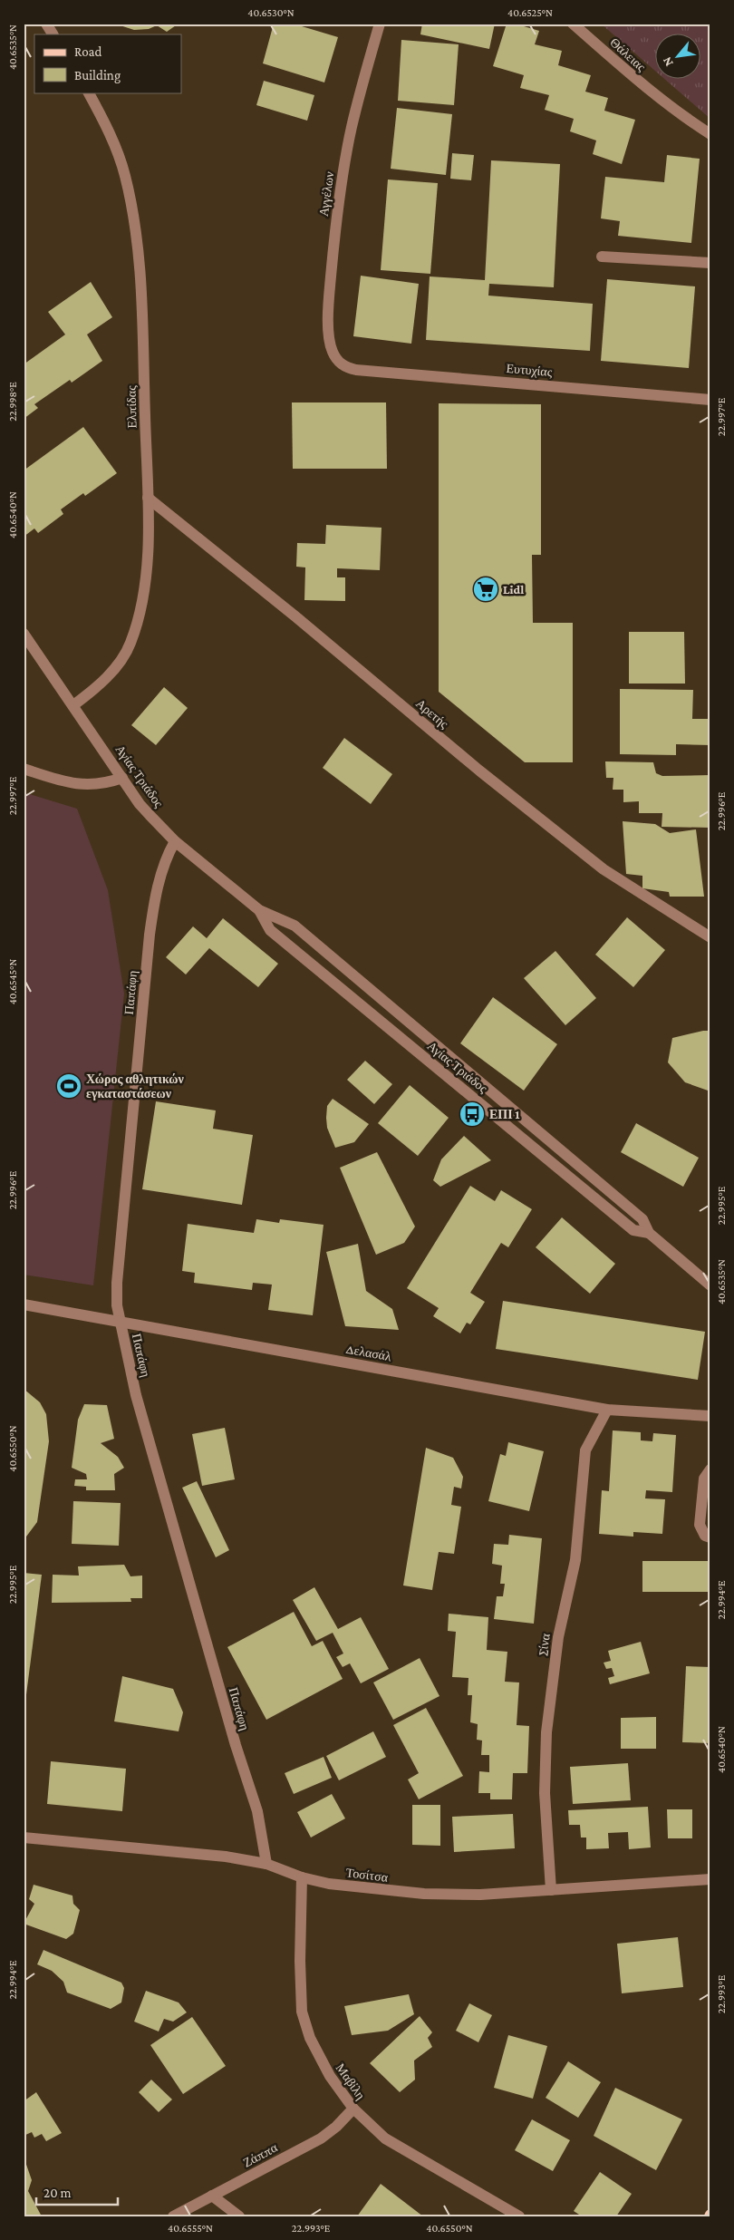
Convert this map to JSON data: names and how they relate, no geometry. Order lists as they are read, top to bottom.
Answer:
{
  "streets": {
    "street": [
      "Θάλειας",
      "Αγγέλων",
      "Ευτυχίας",
      "Ελπίδας",
      "Αρετής",
      "Αγίας Τριάδος",
      "Παπάφη",
      "Δελασάλ",
      "Σίνα",
      "Τοσίτσα",
      "Μαβίλη",
      "Ζάππα"
    ]
  },
  "crossings": [
    ["Αγγέλων", "Ευτυχίας"],
    ["Ελπίδας", "Αρετής"],
    ["Ελπίδας", "Αγίας Τριάδος"],
    ["Αγίας Τριάδος", "Παπάφη"],
    ["Παπάφη", "Δελασάλ"],
    ["Παπάφη", "Τοσίτσα"],
    ["Δελασάλ", "Σίνα"],
    ["Σίνα", "Τοσίτσα"],
    ["Τοσίτσα", "Μαβίλη"],
    ["Μαβίλη", "Ζάππα"]
  ],
  "places": {
    "supermarket": ["Lidl"],
    "sports": ["Χώρος αθλητικών εγκαταστάσεων"],
    "bus stop": ["ΕΠΙ 1"]
  },
  "legend": ["Road", "Building"],
  "scale_bar": "20 m",
  "north": "bottom left",
  "coordinates": [
    "40.6530°N",
    "40.6525°N",
    "40.6535°N",
    "22.998°E",
    "22.997°E",
    "40.6540°N",
    "22.996°E",
    "40.6545°N",
    "22.995°E",
    "40.6550°N",
    "22.994°E",
    "22.993°E",
    "40.6555°N"
  ]
}
